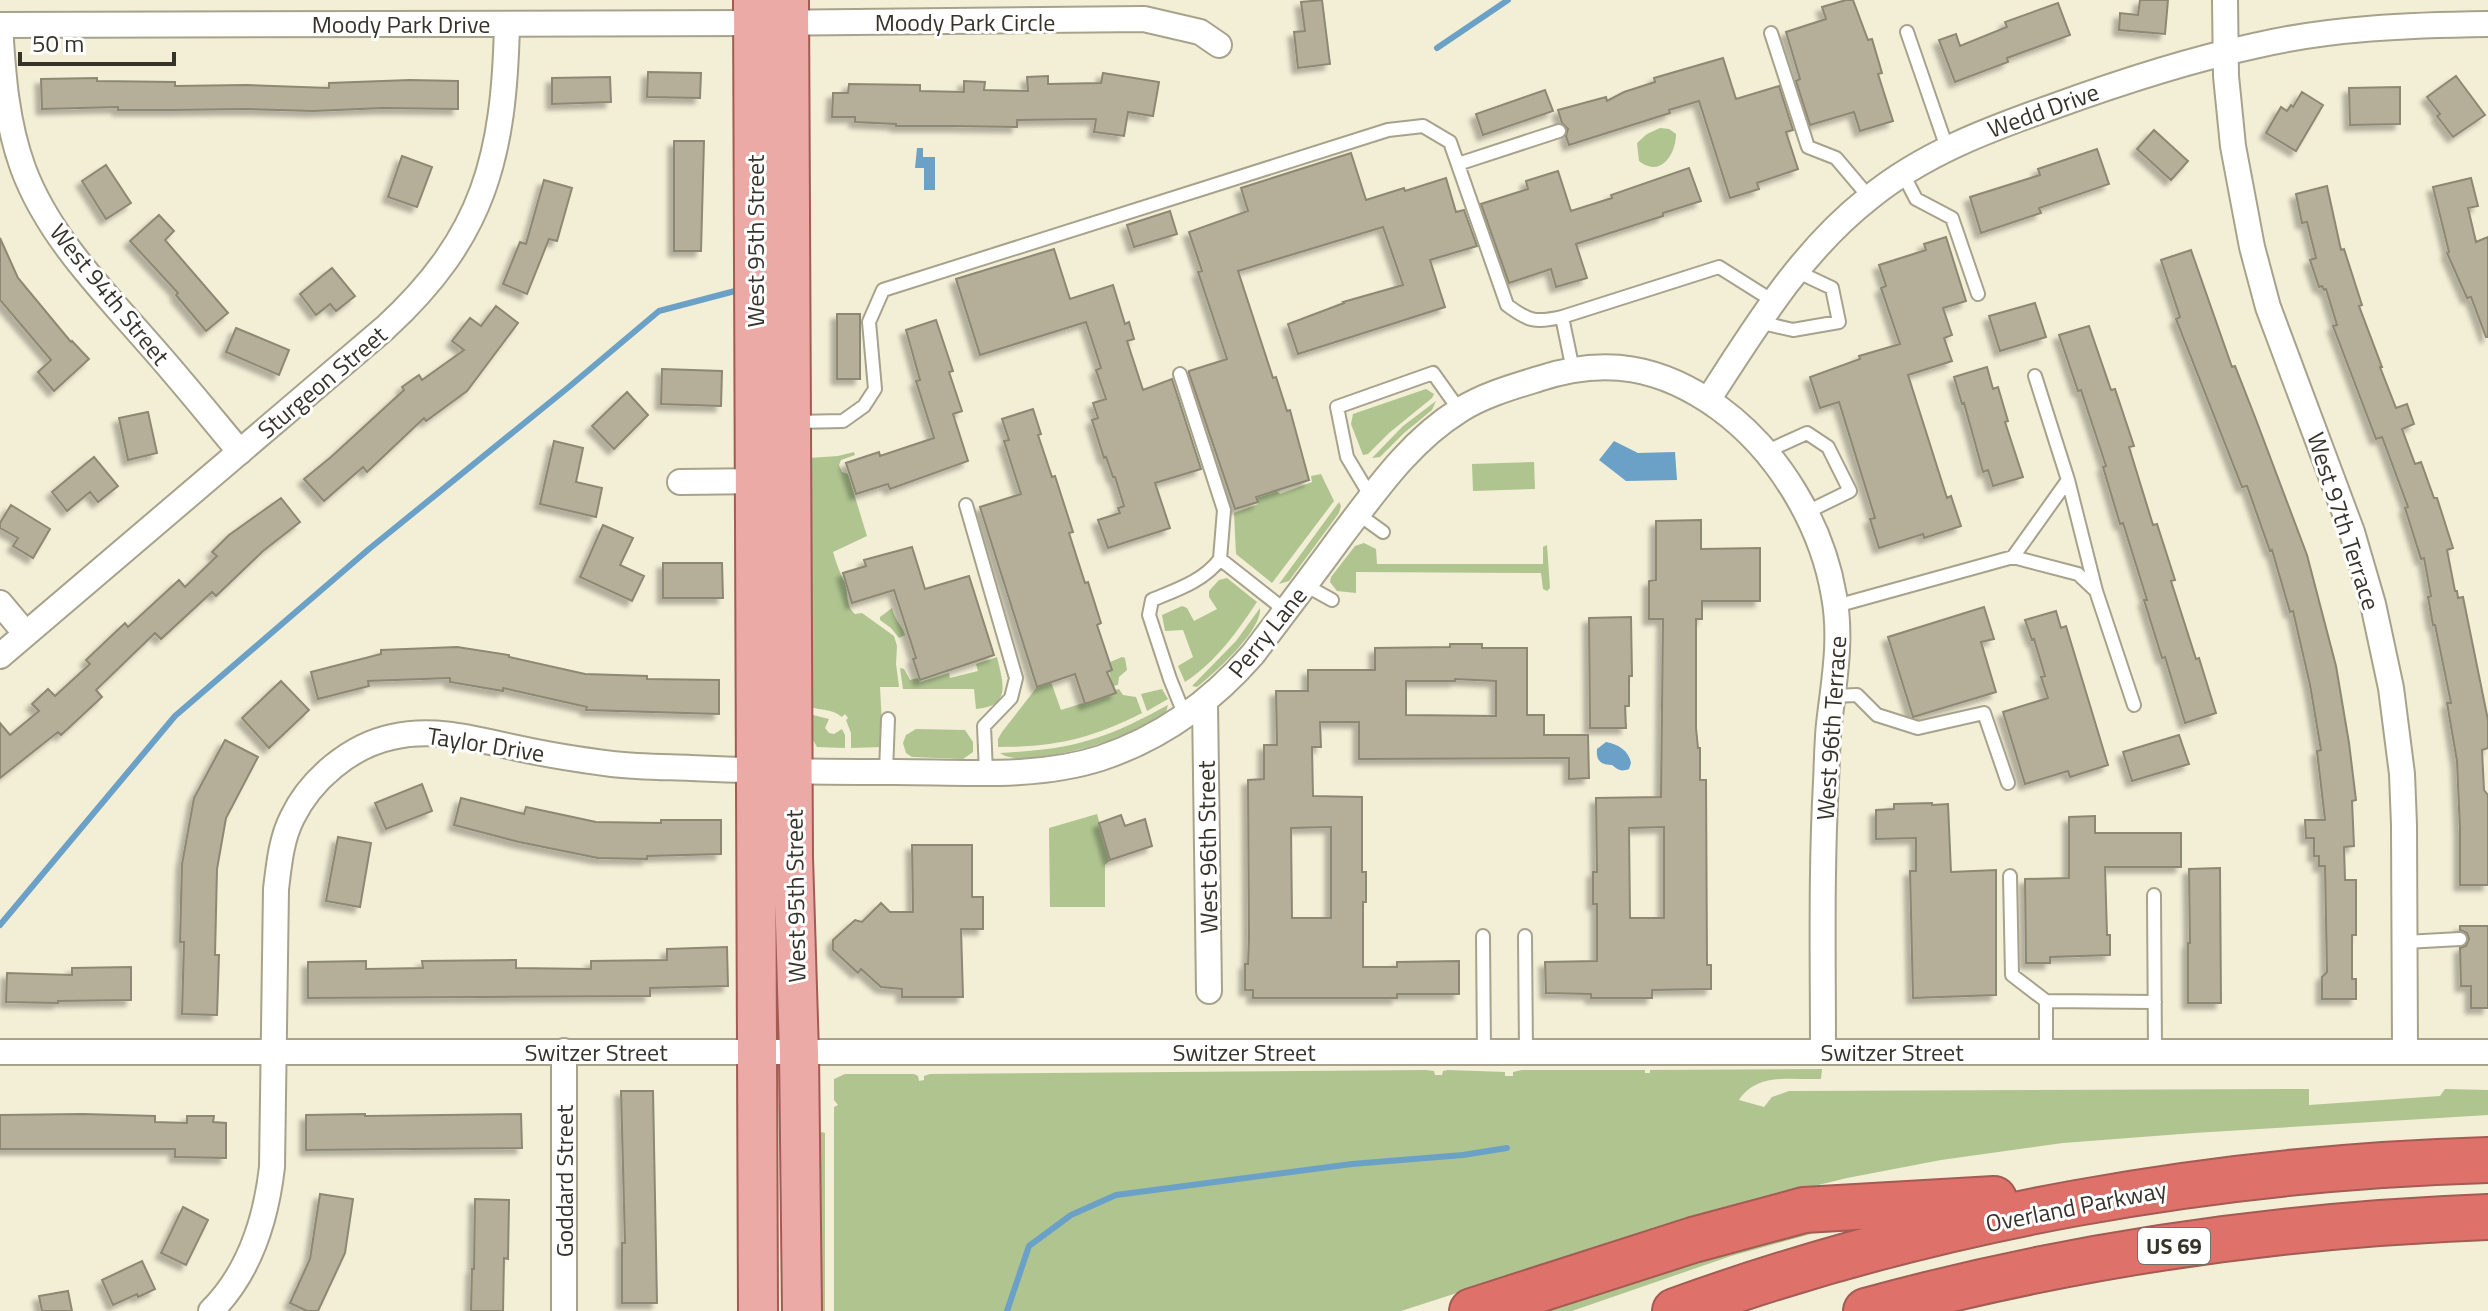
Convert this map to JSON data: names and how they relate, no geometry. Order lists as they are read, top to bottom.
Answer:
{
  "streets": {
    "highway": ["Overland Parkway", "US 69"],
    "main road": ["West 95th Street"],
    "street": [
      "Moody Park Circle",
      "Moody Park Drive",
      "Wedd Drive",
      "West 94th Street",
      "Sturgeon Street",
      "West 97th Terrace",
      "Perry Lane",
      "West 96th Terrace",
      "Taylor Drive",
      "West 96th Street",
      "Switzer Street",
      "Goddard Street"
    ]
  },
  "crossings": [
    ["Moody Park Circle", "Moody Park Drive"],
    ["Moody Park Circle", "West 95th Street"],
    ["Moody Park Drive", "West 95th Street"],
    ["Moody Park Drive", "West 94th Street"],
    ["Moody Park Drive", "Sturgeon Street"],
    ["Wedd Drive", "West 97th Terrace"],
    ["Wedd Drive", "Perry Lane"],
    ["Wedd Drive", "West 96th Terrace"],
    ["West 95th Street", "Perry Lane"],
    ["West 95th Street", "Taylor Drive"],
    ["West 95th Street", "Switzer Street"],
    ["West 94th Street", "Sturgeon Street"],
    ["West 97th Terrace", "Switzer Street"],
    ["Perry Lane", "West 96th Terrace"],
    ["Perry Lane", "Taylor Drive"],
    ["Perry Lane", "West 96th Street"],
    ["West 96th Terrace", "Switzer Street"],
    ["Taylor Drive", "Switzer Street"],
    ["Switzer Street", "Goddard Street"]
  ],
  "scale_bar": "50 m"
}
